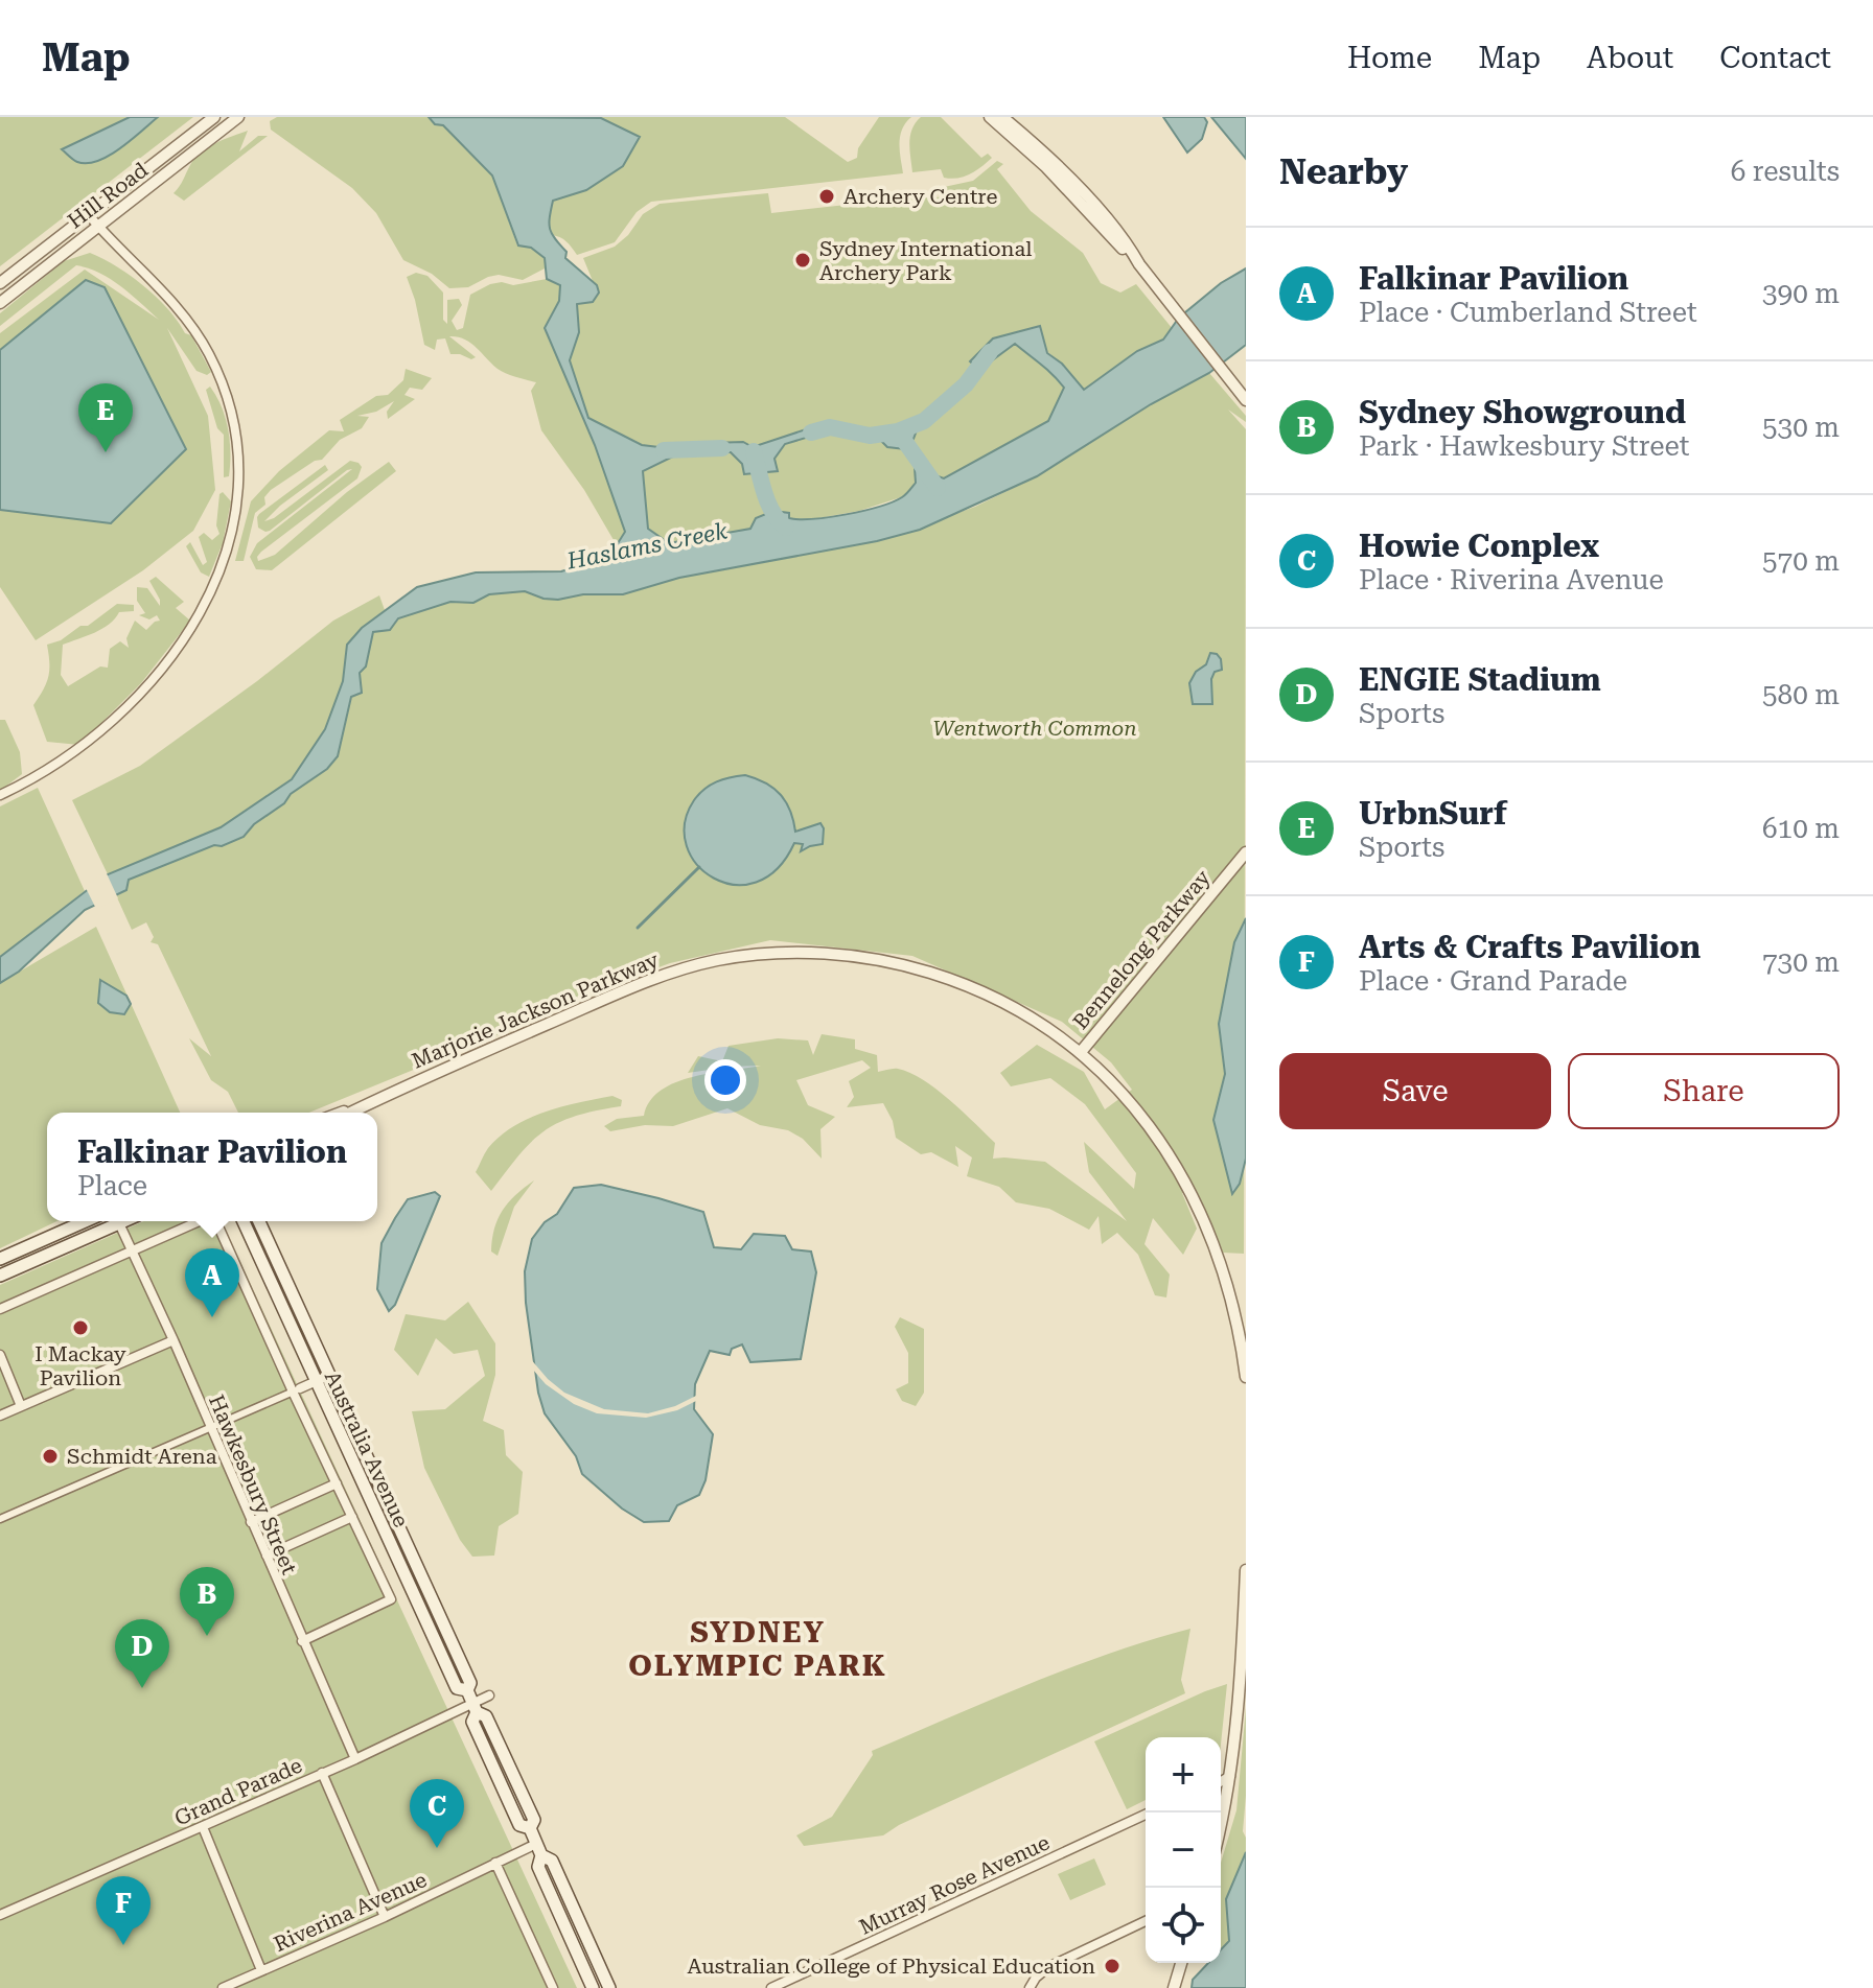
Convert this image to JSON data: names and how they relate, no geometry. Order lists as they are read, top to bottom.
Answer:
{
  "streets": {
    "main road": ["Australia Avenue"],
    "street": [
      "Hill Road",
      "Bennelong Parkway",
      "Marjorie Jackson Parkway",
      "Hawkesbury Street",
      "Grand Parade",
      "Murray Rose Avenue",
      "Riverina Avenue"
    ]
  },
  "crossings": [
    ["Bennelong Parkway", "Marjorie Jackson Parkway"],
    ["Australia Avenue", "Grand Parade"],
    ["Australia Avenue", "Riverina Avenue"],
    ["Hawkesbury Street", "Grand Parade"]
  ],
  "districts": ["SYDNEY OLYMPIC PARK"],
  "water": ["Haslams Creek"],
  "parks": ["Wentworth Common"],
  "places": [
    "Archery Centre",
    "Sydney International Archery Park",
    "I Mackay Pavilion",
    "Schmidt Arena",
    "Australian College of Physical Education"
  ],
  "page": {
    "header": "Map",
    "nav": [
      "Home",
      "Map",
      "About",
      "Contact"
    ],
    "heading": ["Nearby", "6 results"],
    "list": [
      {
        "mark": "A",
        "name": "Falkinar Pavilion",
        "note": "Place · Cumberland Street",
        "value": "390 m"
      },
      {
        "mark": "B",
        "name": "Sydney Showground",
        "note": "Park · Hawkesbury Street",
        "value": "530 m"
      },
      {
        "mark": "C",
        "name": "Howie Conplex",
        "note": "Place · Riverina Avenue",
        "value": "570 m"
      },
      {
        "mark": "D",
        "name": "ENGIE Stadium",
        "note": "Sports",
        "value": "580 m"
      },
      {
        "mark": "E",
        "name": "UrbnSurf",
        "note": "Sports",
        "value": "610 m"
      },
      {
        "mark": "F",
        "name": "Arts & Crafts Pavilion",
        "note": "Place · Grand Parade",
        "value": "730 m"
      }
    ],
    "pins": [
      "E",
      "A",
      "B",
      "D",
      "C",
      "F"
    ],
    "buttons": ["Save", "Share"],
    "popup": ["Falkinar Pavilion", "Place"],
    "map_buttons": ["+", "−"]
  }
}
